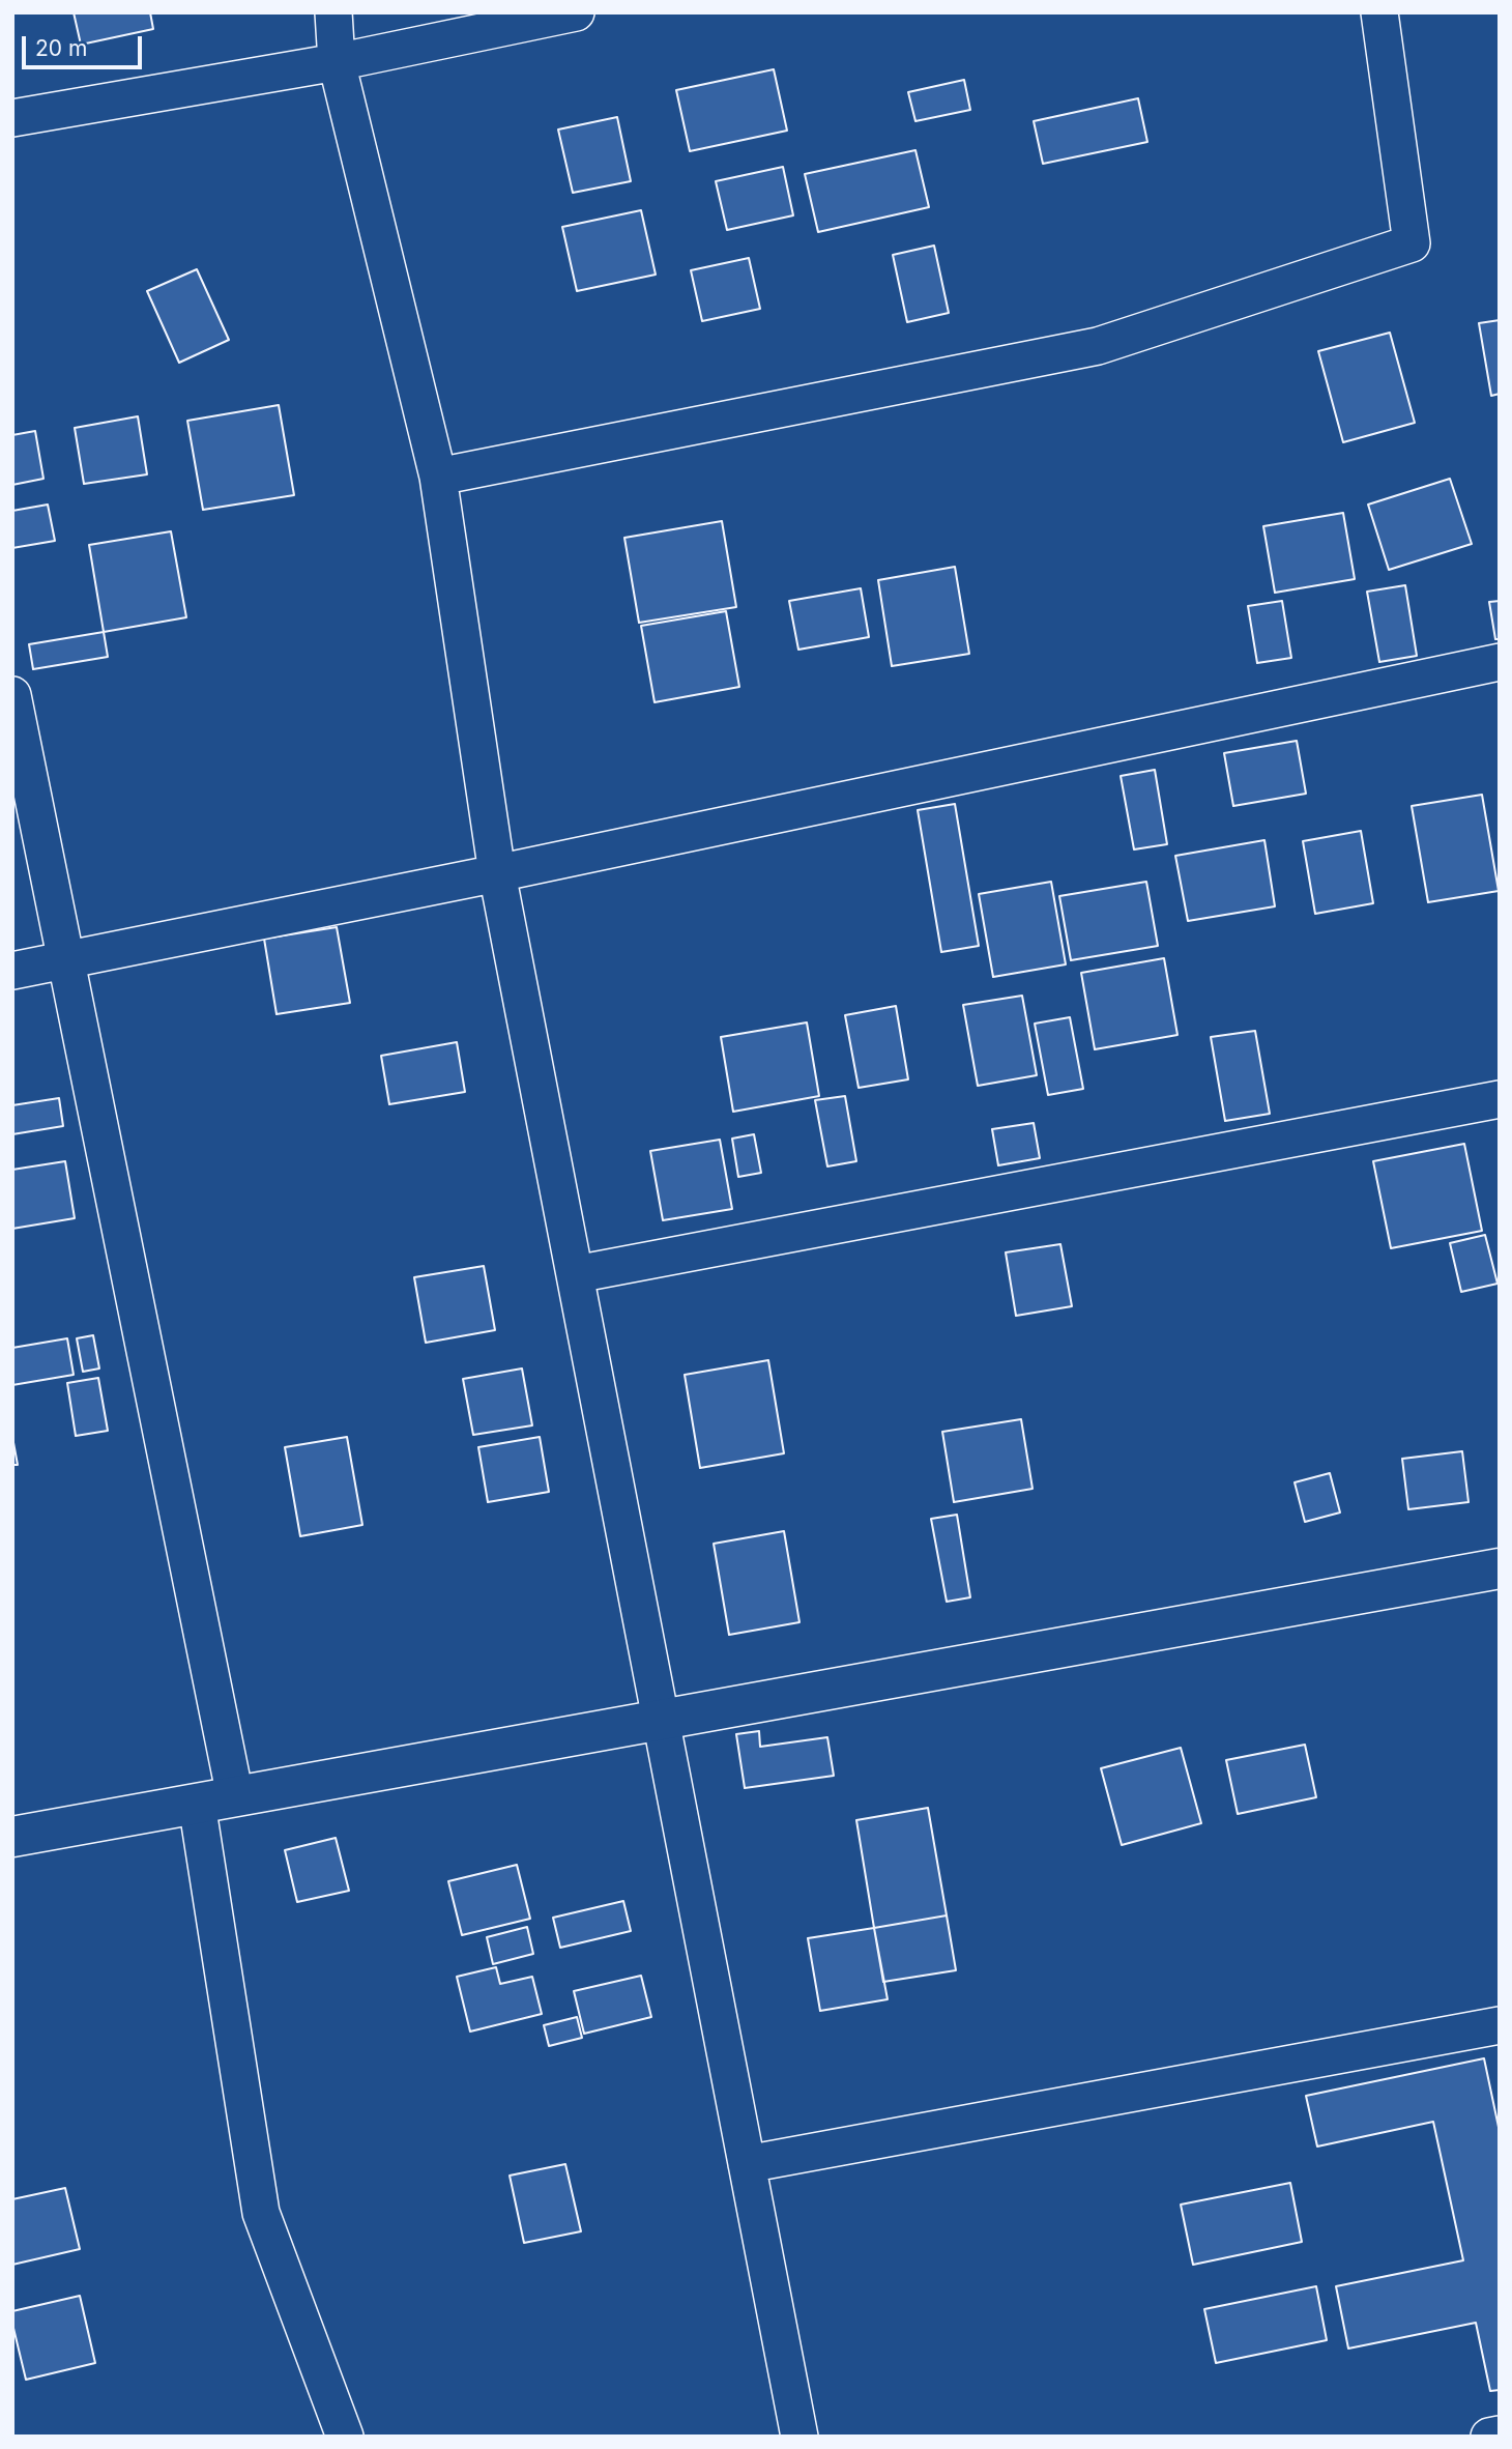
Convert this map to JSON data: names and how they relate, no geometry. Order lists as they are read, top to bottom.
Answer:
{
  "scale_bar": "20 m"
}
